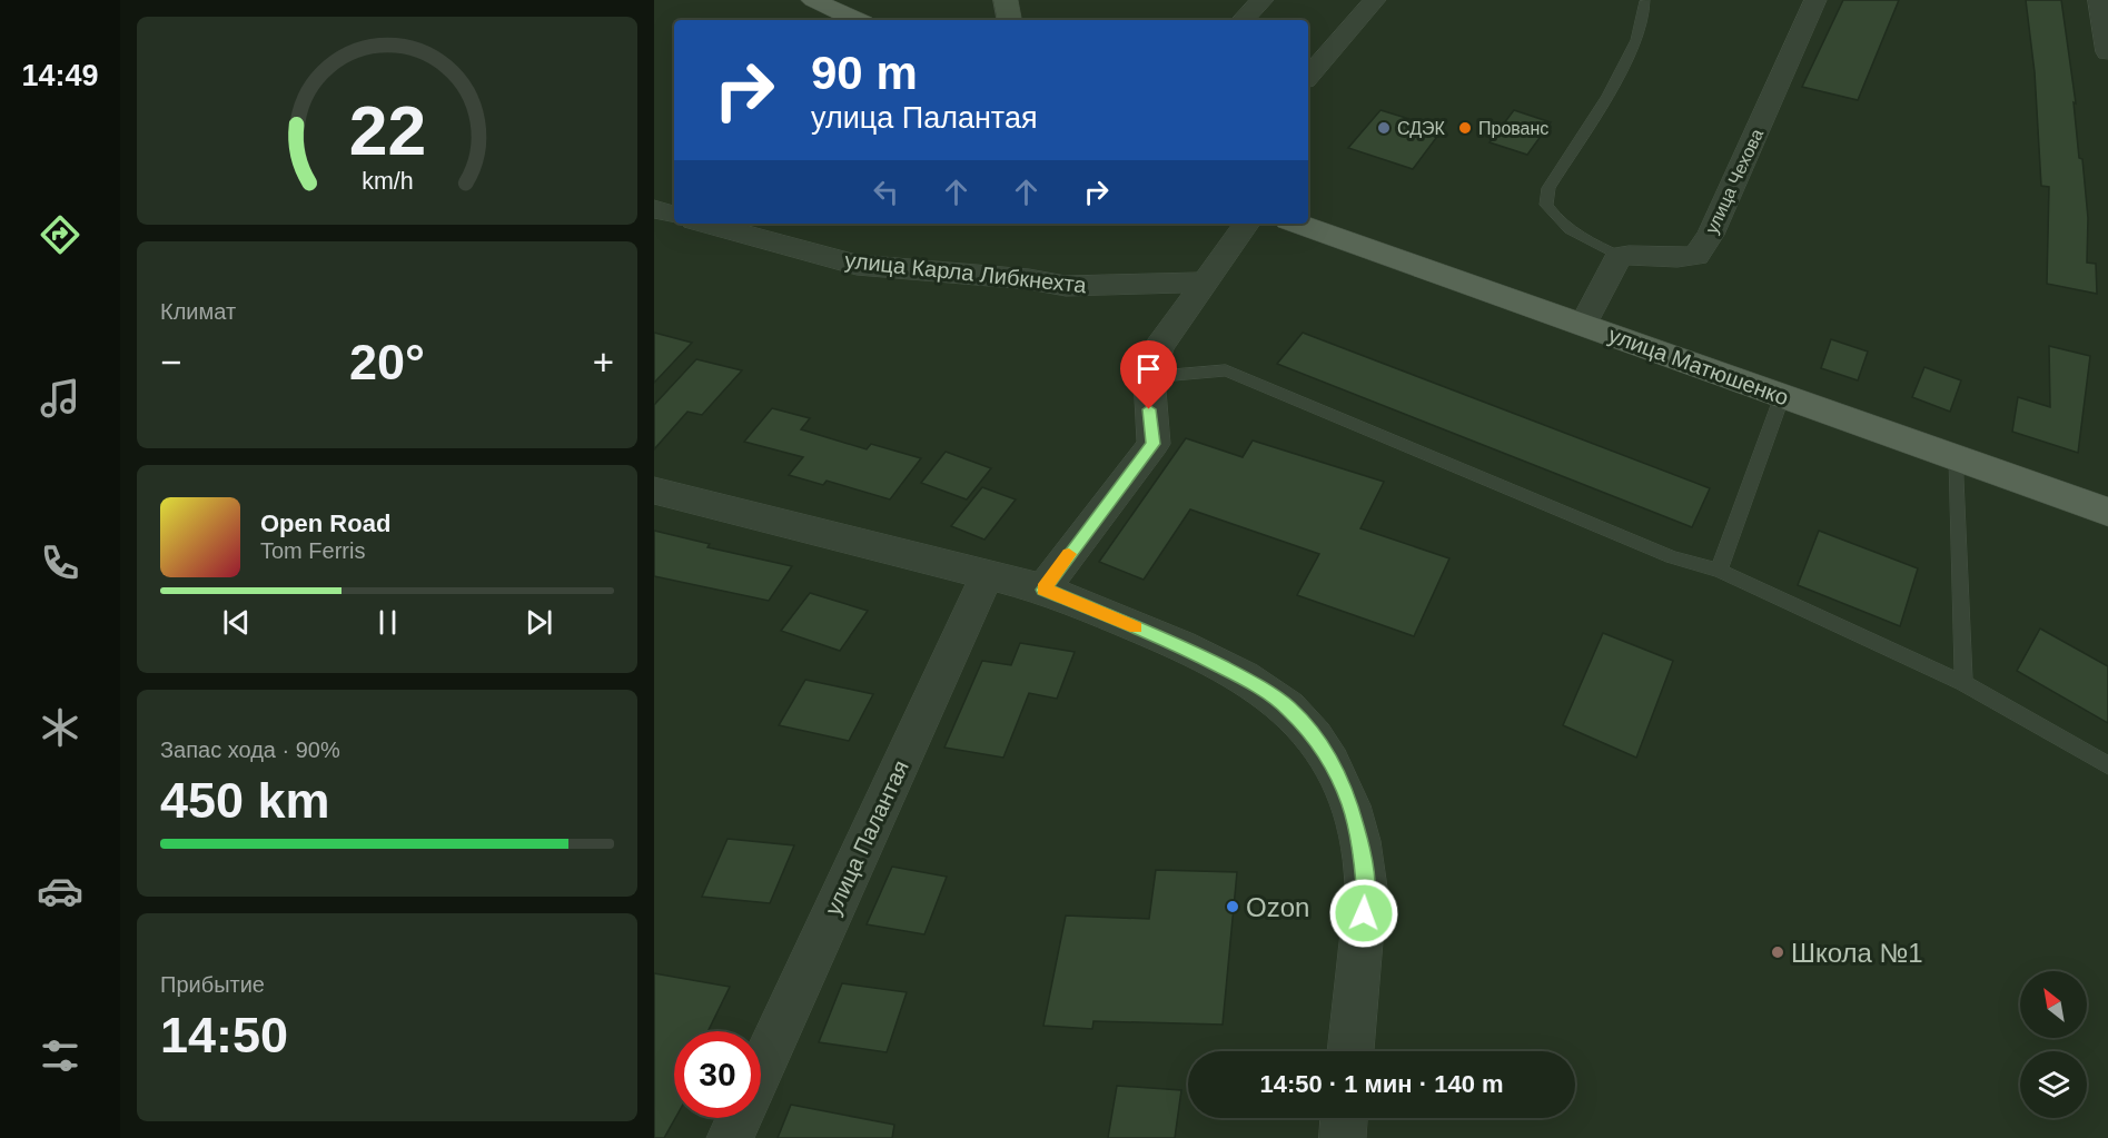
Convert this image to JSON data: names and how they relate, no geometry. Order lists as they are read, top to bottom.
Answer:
{
  "streets": {
    "main road": ["улица Матюшенко"],
    "street": ["улица Чехова", "улица Карла Либкнехта", "улица Палантая"]
  },
  "places": [
    "СДЭК",
    "Прованс",
    "Ozon",
    "Школа №1"
  ],
  "north": "top left",
  "page": {
    "tabs": "14:49",
    "turn": ["90 m", "улица Палантая"],
    "tile": [
      "Климат",
      ["Запас хода · 90%", "450 km"],
      ["Прибытие", "14:50"]
    ],
    "heat": ["−", "20°", "+"],
    "song": ["Open Road", "Tom Ferris"],
    "limit": "30",
    "trip": "14:50 · 1 мин · 140 m",
    "gauge": ["22", "km/h"]
  }
}
